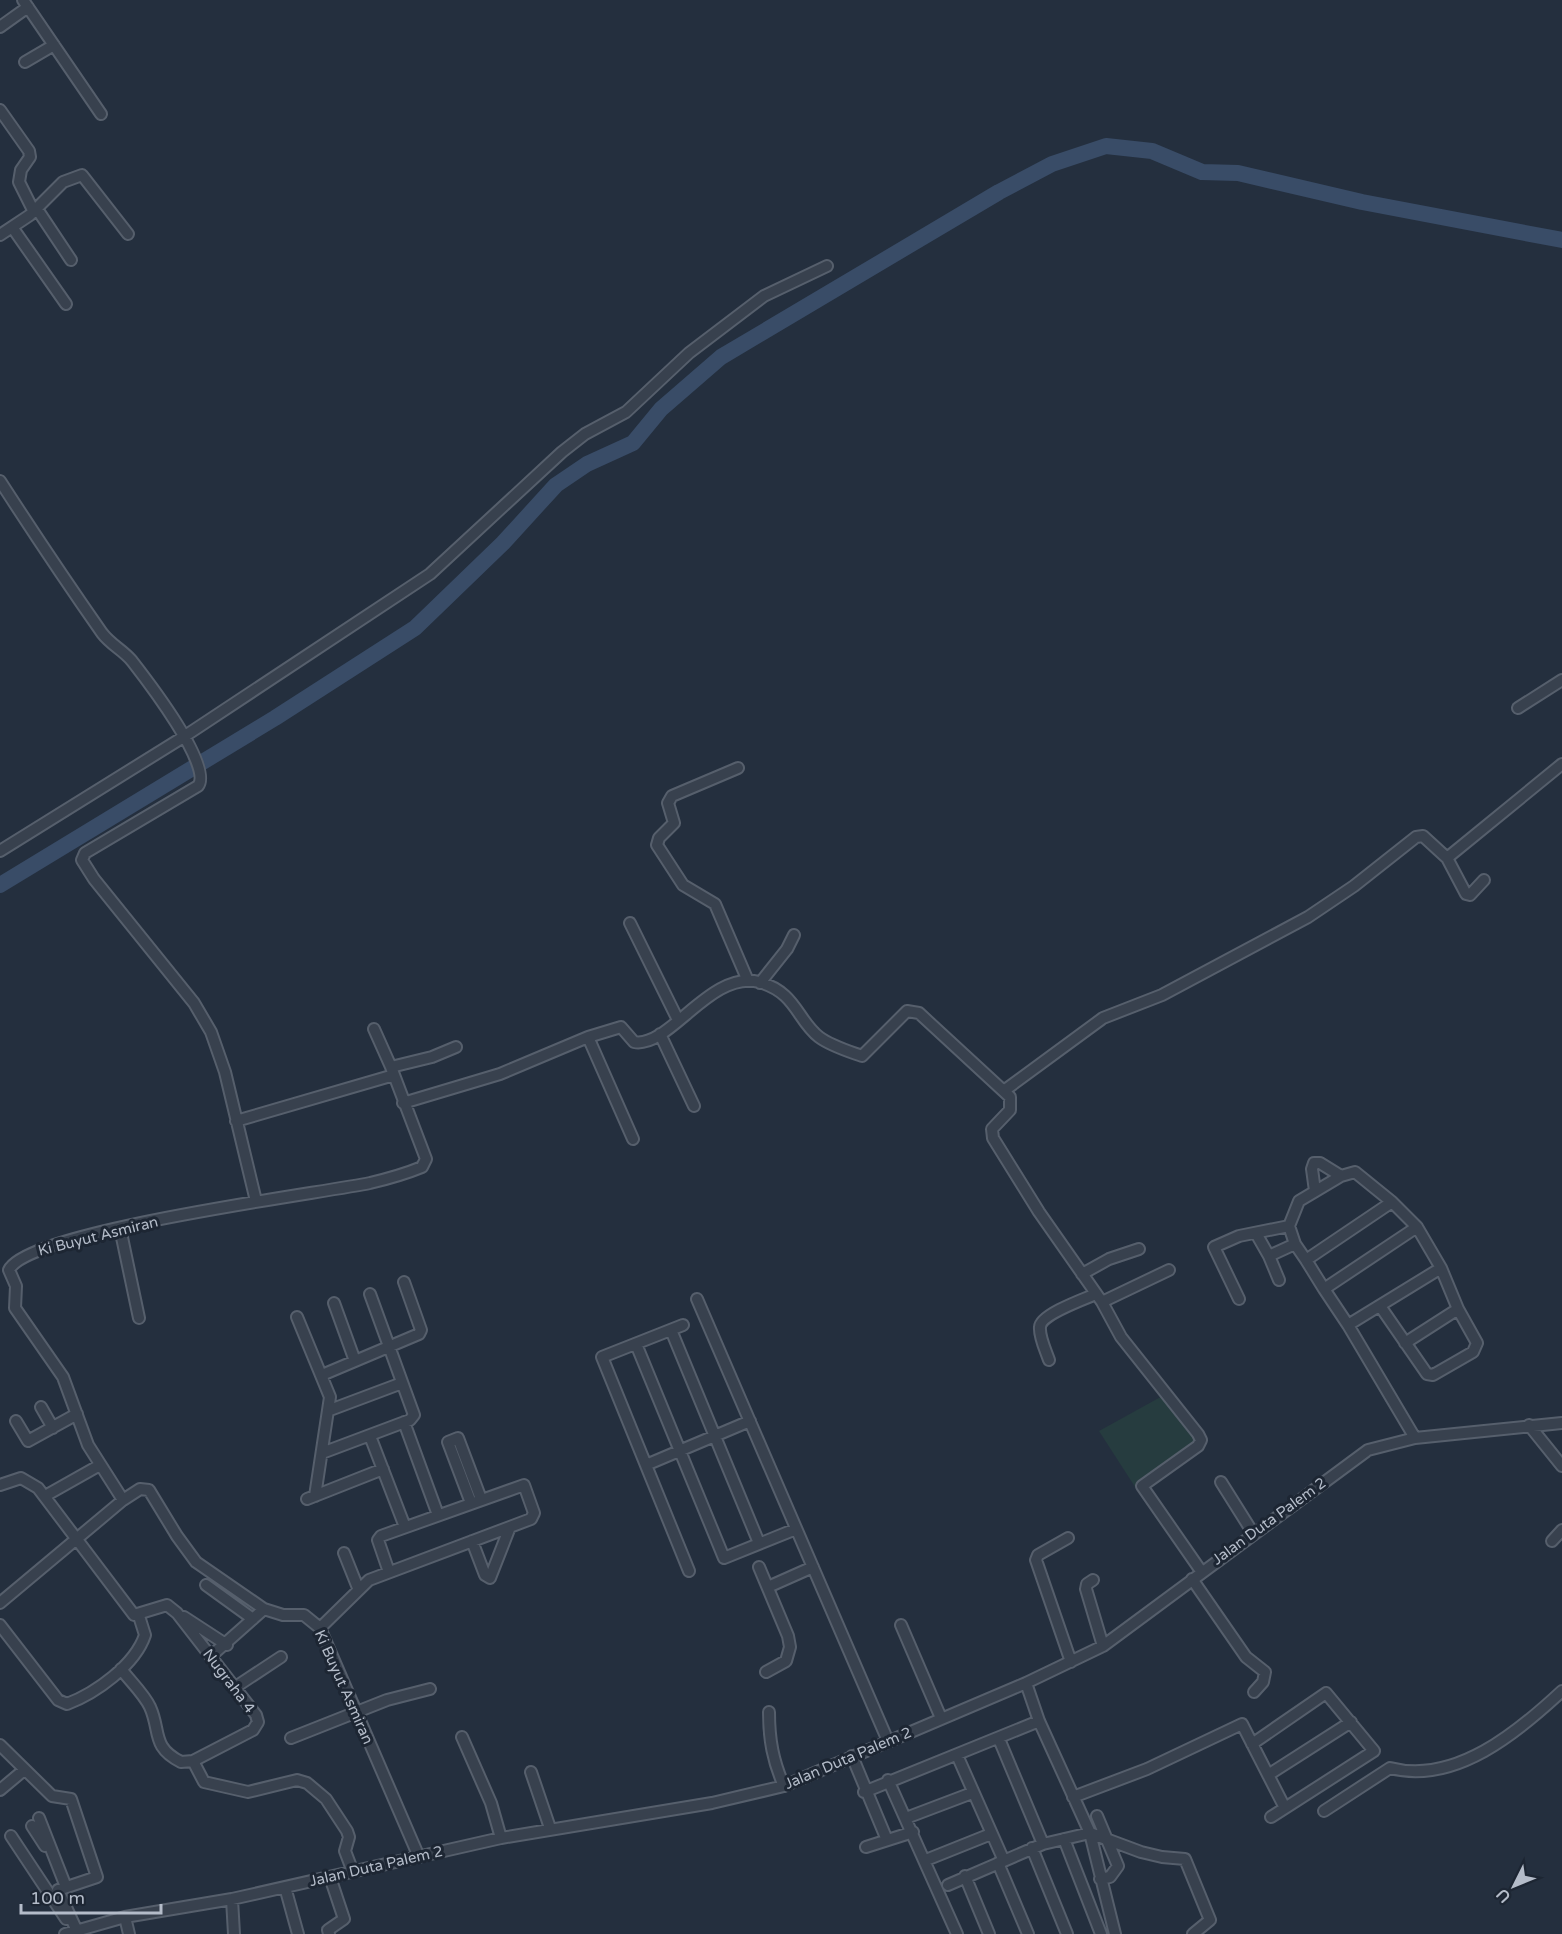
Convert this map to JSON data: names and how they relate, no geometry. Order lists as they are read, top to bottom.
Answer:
{
  "streets": {
    "street": ["Ki Buyut Asmiran", "Jalan Duta Palem 2", "Nugraha 4"]
  },
  "crossings": [
    ["Ki Buyut Asmiran", "Jalan Duta Palem 2"]
  ],
  "scale_bar": "100 m",
  "north": "bottom left"
}
